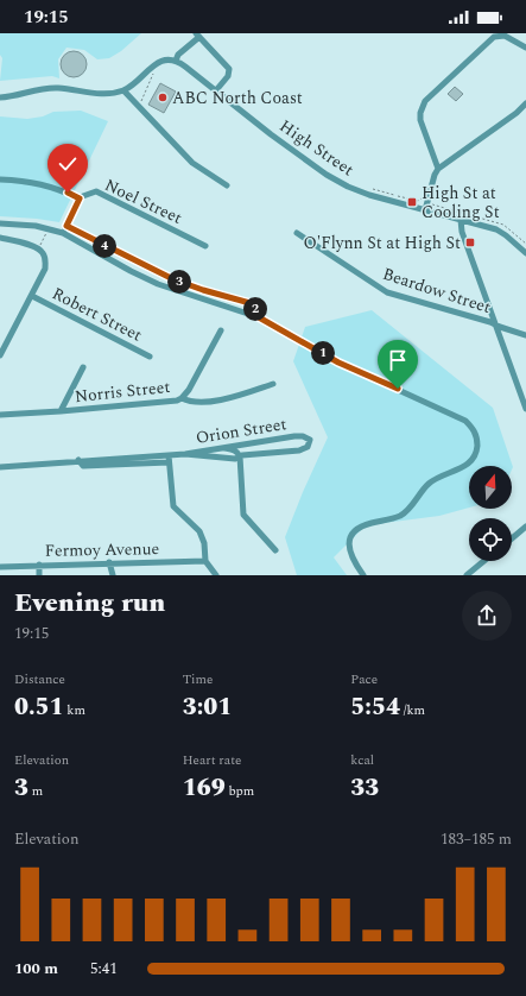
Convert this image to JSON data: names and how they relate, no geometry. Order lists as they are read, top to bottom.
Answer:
{
  "streets": {
    "street": [
      "High Street",
      "Noel Street",
      "Beardow Street",
      "Robert Street",
      "Norris Street",
      "Orion Street",
      "Fermoy Avenue"
    ]
  },
  "places": {
    "other": ["ABC North Coast"],
    "transit": ["High St at Cooling St", "O'Flynn St at High St"]
  },
  "north": "top",
  "page": {
    "status": "19:15",
    "pins": [
      "4",
      "3",
      "2",
      "1"
    ],
    "heading": ["Evening run", "19:15"],
    "stats": [
      ["Distance", "0.51 km"],
      ["Time", "3:01"],
      ["Pace", "5:54 /km"],
      ["Elevation", "3 m"],
      ["Heart rate", "169 bpm"],
      ["kcal", "33"]
    ],
    "chart": ["Elevation", "183–185 m"],
    "list": [
      {
        "name": "100 m",
        "note": "5:41"
      }
    ]
  }
}
